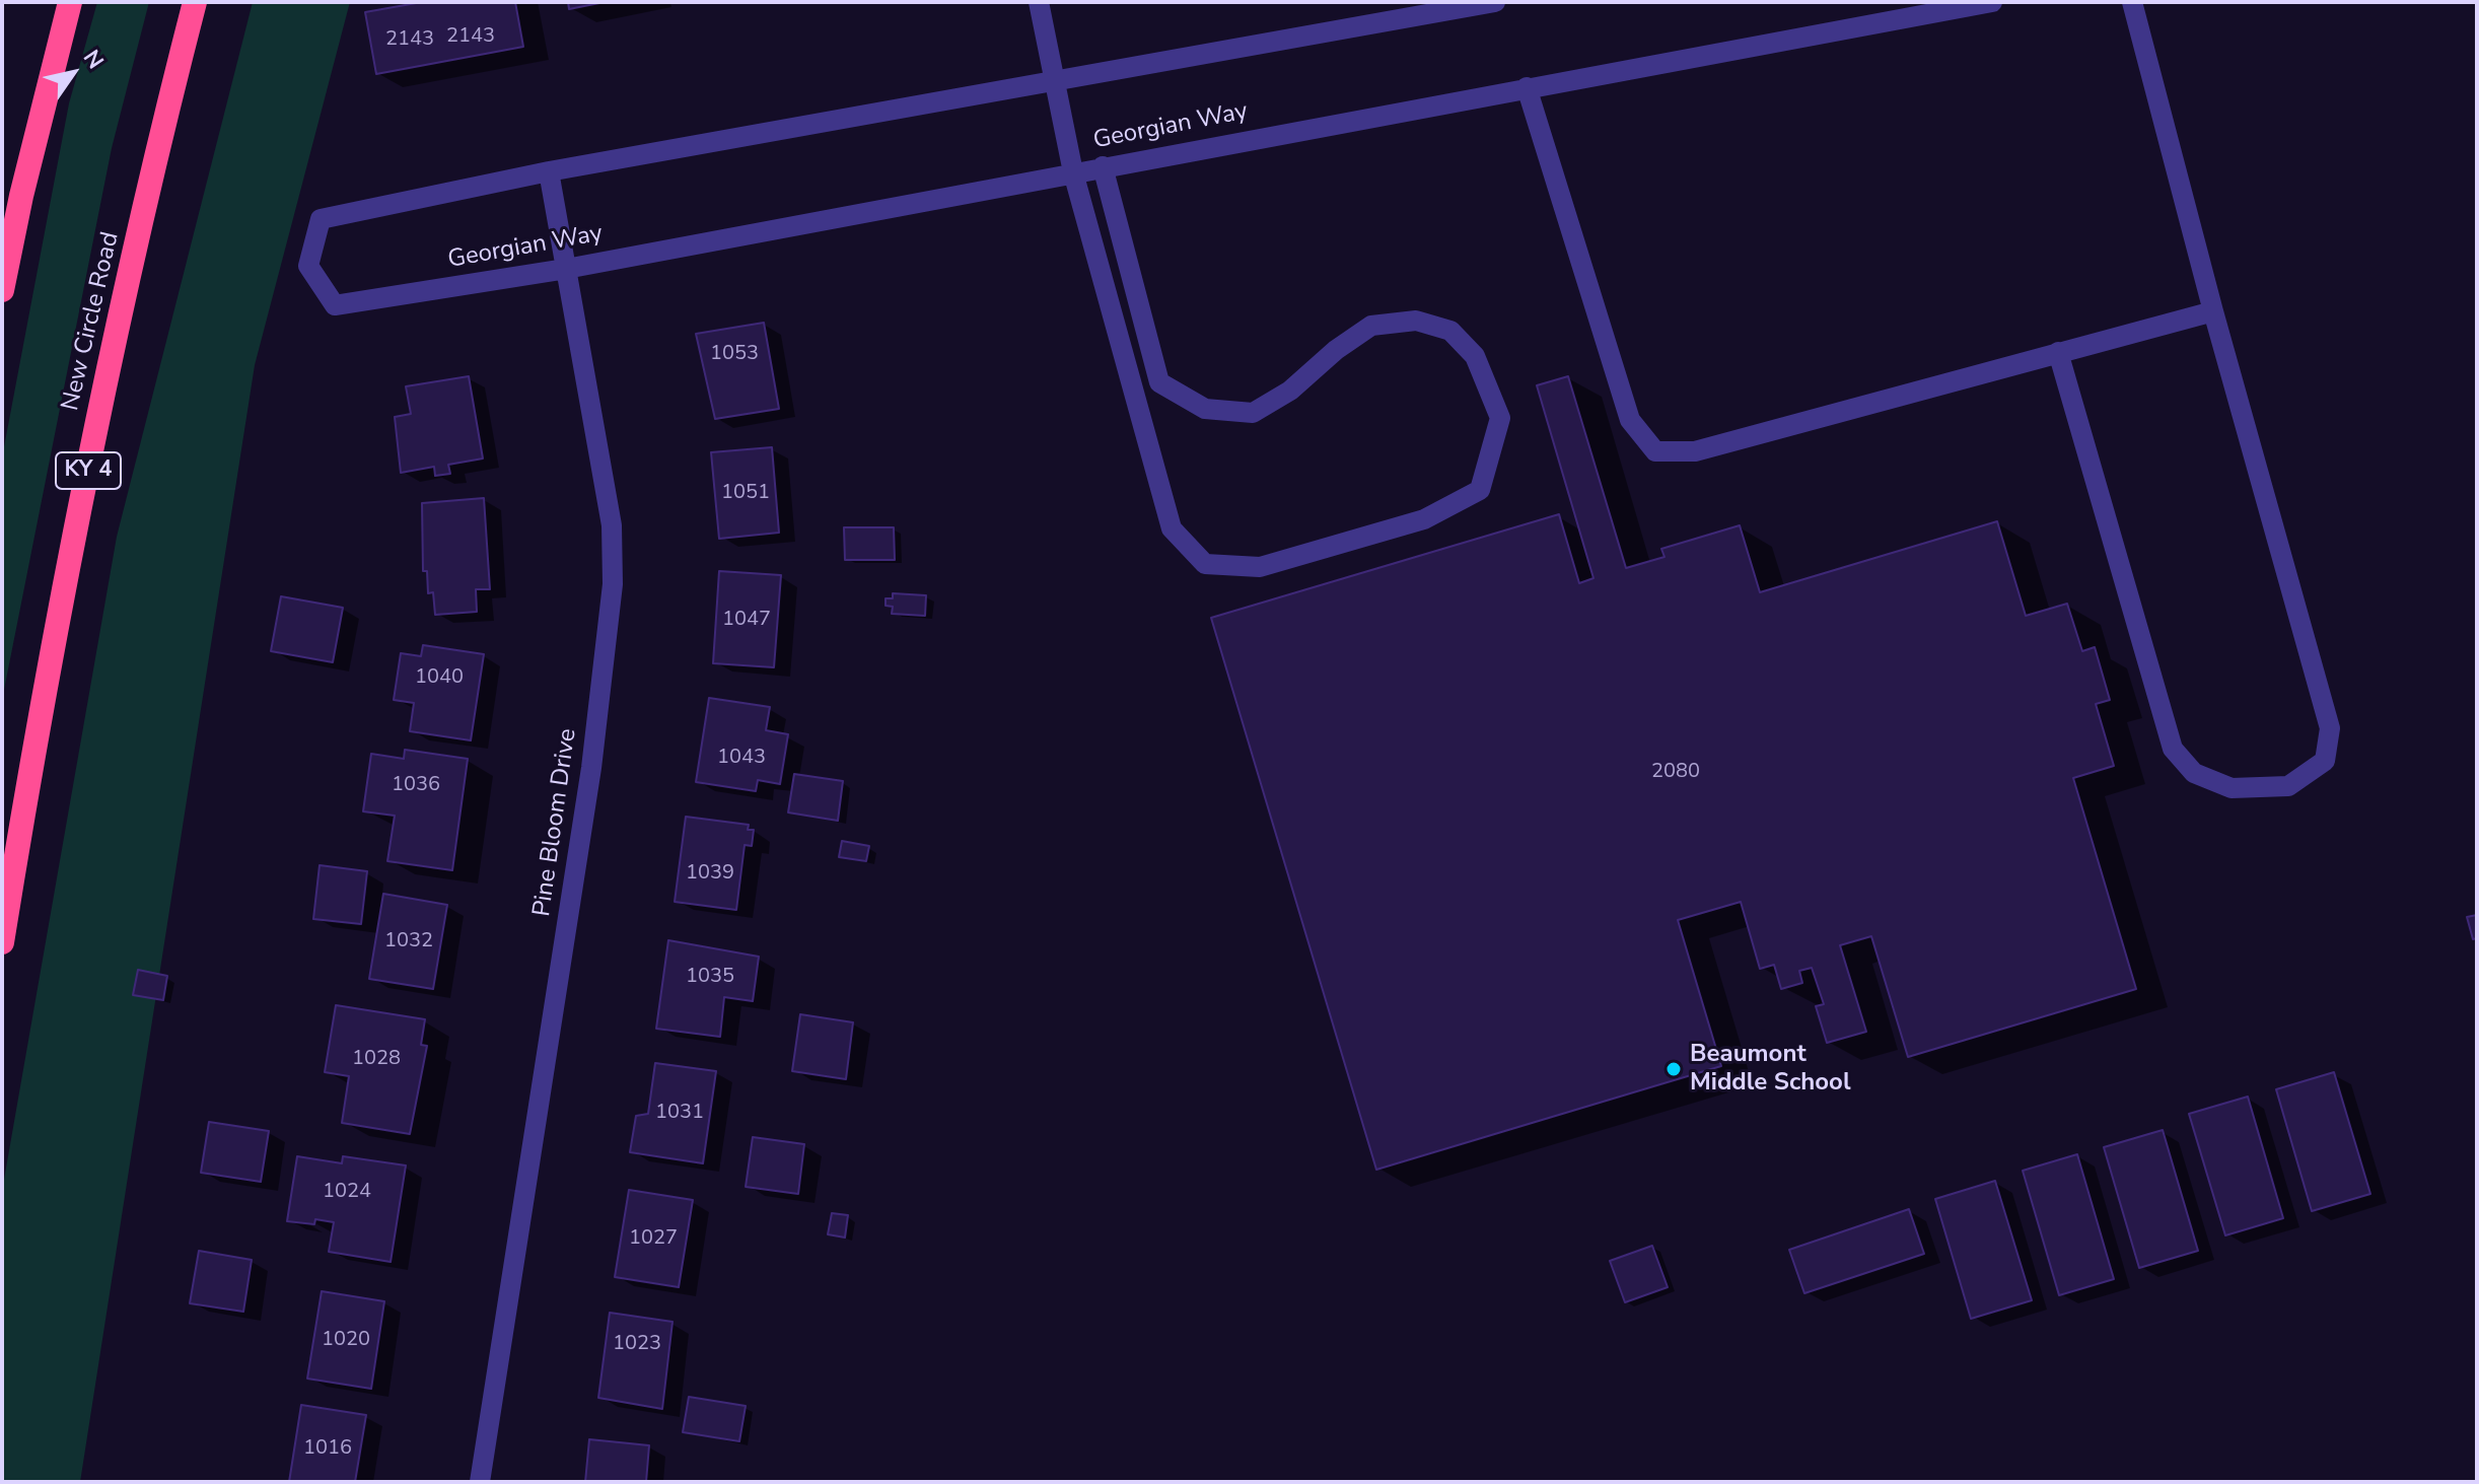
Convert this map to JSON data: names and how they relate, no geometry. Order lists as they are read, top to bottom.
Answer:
{
  "streets": {
    "highway": ["New Circle Road", "KY 4"],
    "street": ["Georgian Way", "Pine Bloom Drive"]
  },
  "crossings": [
    ["Georgian Way", "Pine Bloom Drive"]
  ],
  "places": ["Beaumont Middle School"],
  "house_numbers": [
    "2143",
    "2143",
    "1053",
    "1051",
    "1047",
    "1040",
    "1043",
    "2080",
    "1036",
    "1039",
    "1032",
    "1035",
    "1028",
    "1031",
    "1024",
    "1027",
    "1020",
    "1023",
    "1016"
  ],
  "north": "top right"
}
